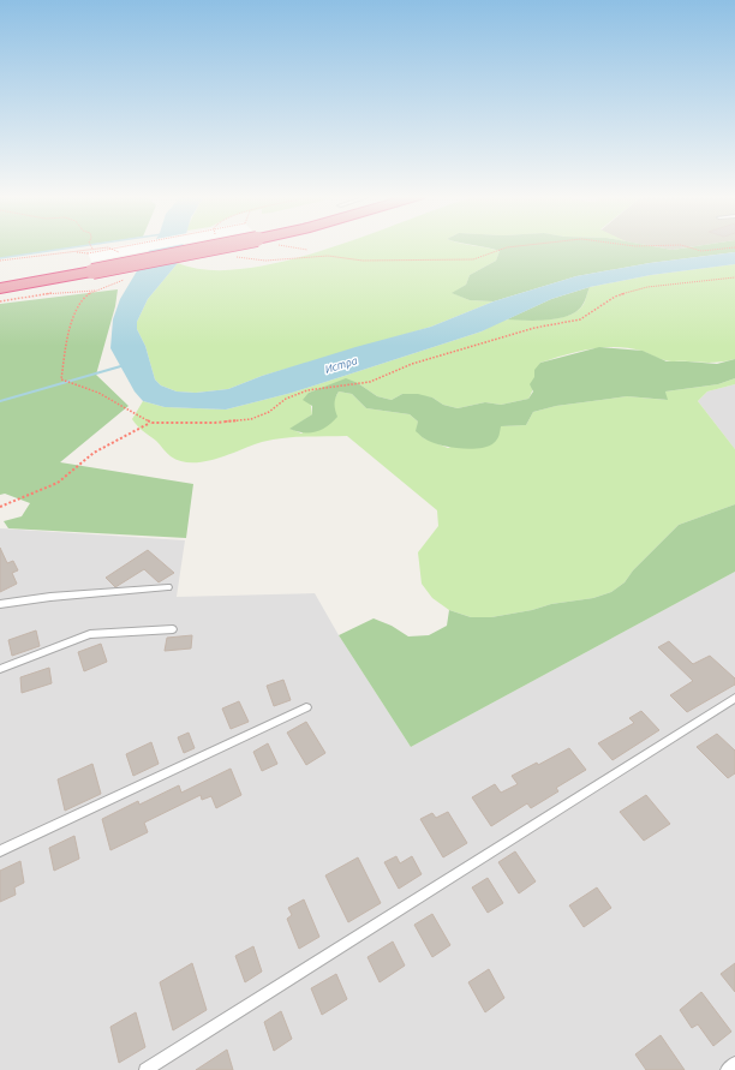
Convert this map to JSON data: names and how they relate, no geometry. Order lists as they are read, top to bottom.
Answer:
{
  "water": ["Истра"]
}
